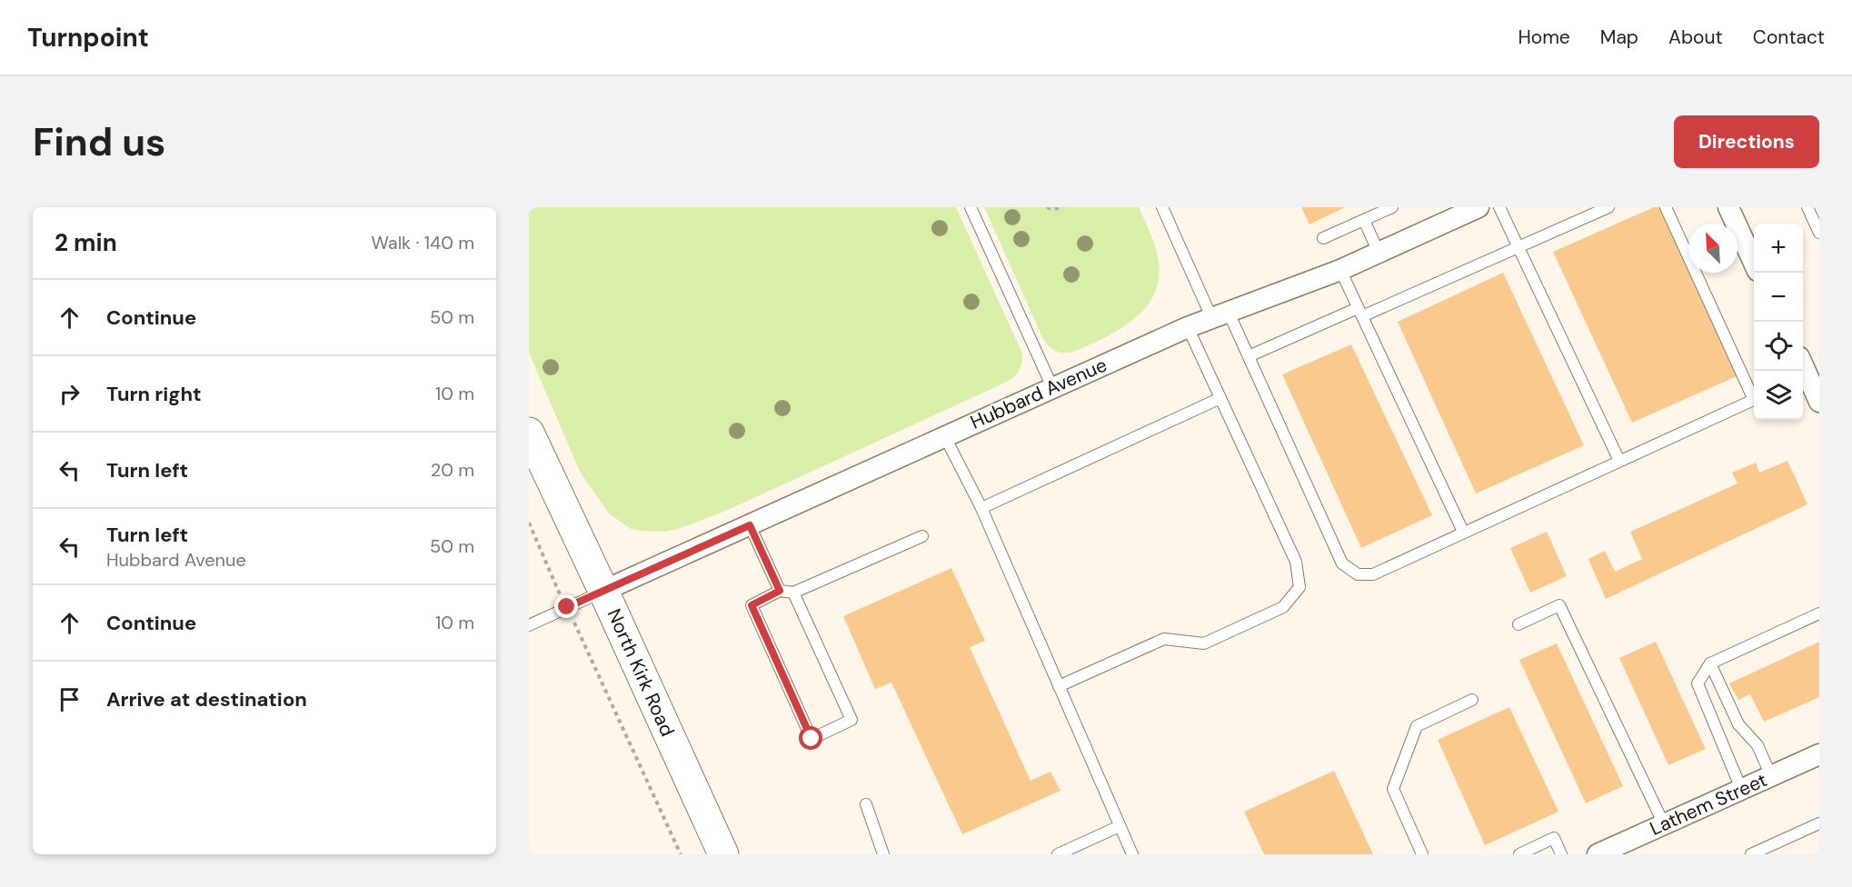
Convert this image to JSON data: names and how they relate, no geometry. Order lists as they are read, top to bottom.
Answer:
{
  "streets": {
    "street": ["Hubbard Avenue", "North Kirk Road", "Lathem Street"]
  },
  "crossings": [
    ["Hubbard Avenue", "North Kirk Road"]
  ],
  "north": "top left",
  "page": {
    "header": "Turnpoint",
    "nav": [
      "Home",
      "Map",
      "About",
      "Contact"
    ],
    "buttons": "Directions",
    "title": "Find us",
    "heading": ["2 min", "Walk · 140 m"],
    "map_buttons": ["+", "−"],
    "list": [
      ["Continue", "50 m"],
      ["Turn right", "10 m"],
      ["Turn left", "20 m"],
      ["Turn left", "Hubbard Avenue", "50 m"],
      ["Continue", "10 m"],
      "Arrive at destination"
    ]
  }
}
